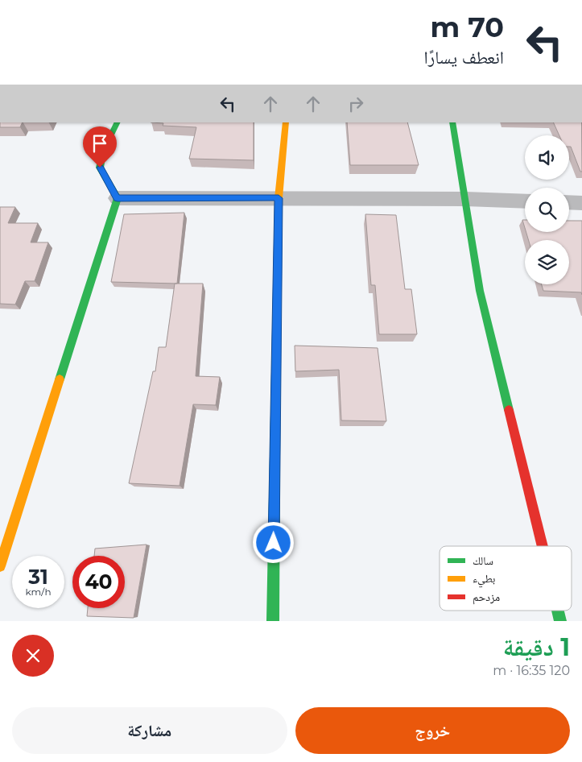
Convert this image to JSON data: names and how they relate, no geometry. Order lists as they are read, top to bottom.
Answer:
{
  "legend": ["سالك", "بطيء", "مزدحم"],
  "page": {
    "turn": ["70 m", "انعطف يسارًا"],
    "speed": "31 km/h",
    "limit": "40",
    "heading": ["1 دقيقة", "120 m · 16:35"],
    "buttons": ["خروج", "مشاركة"]
  }
}
